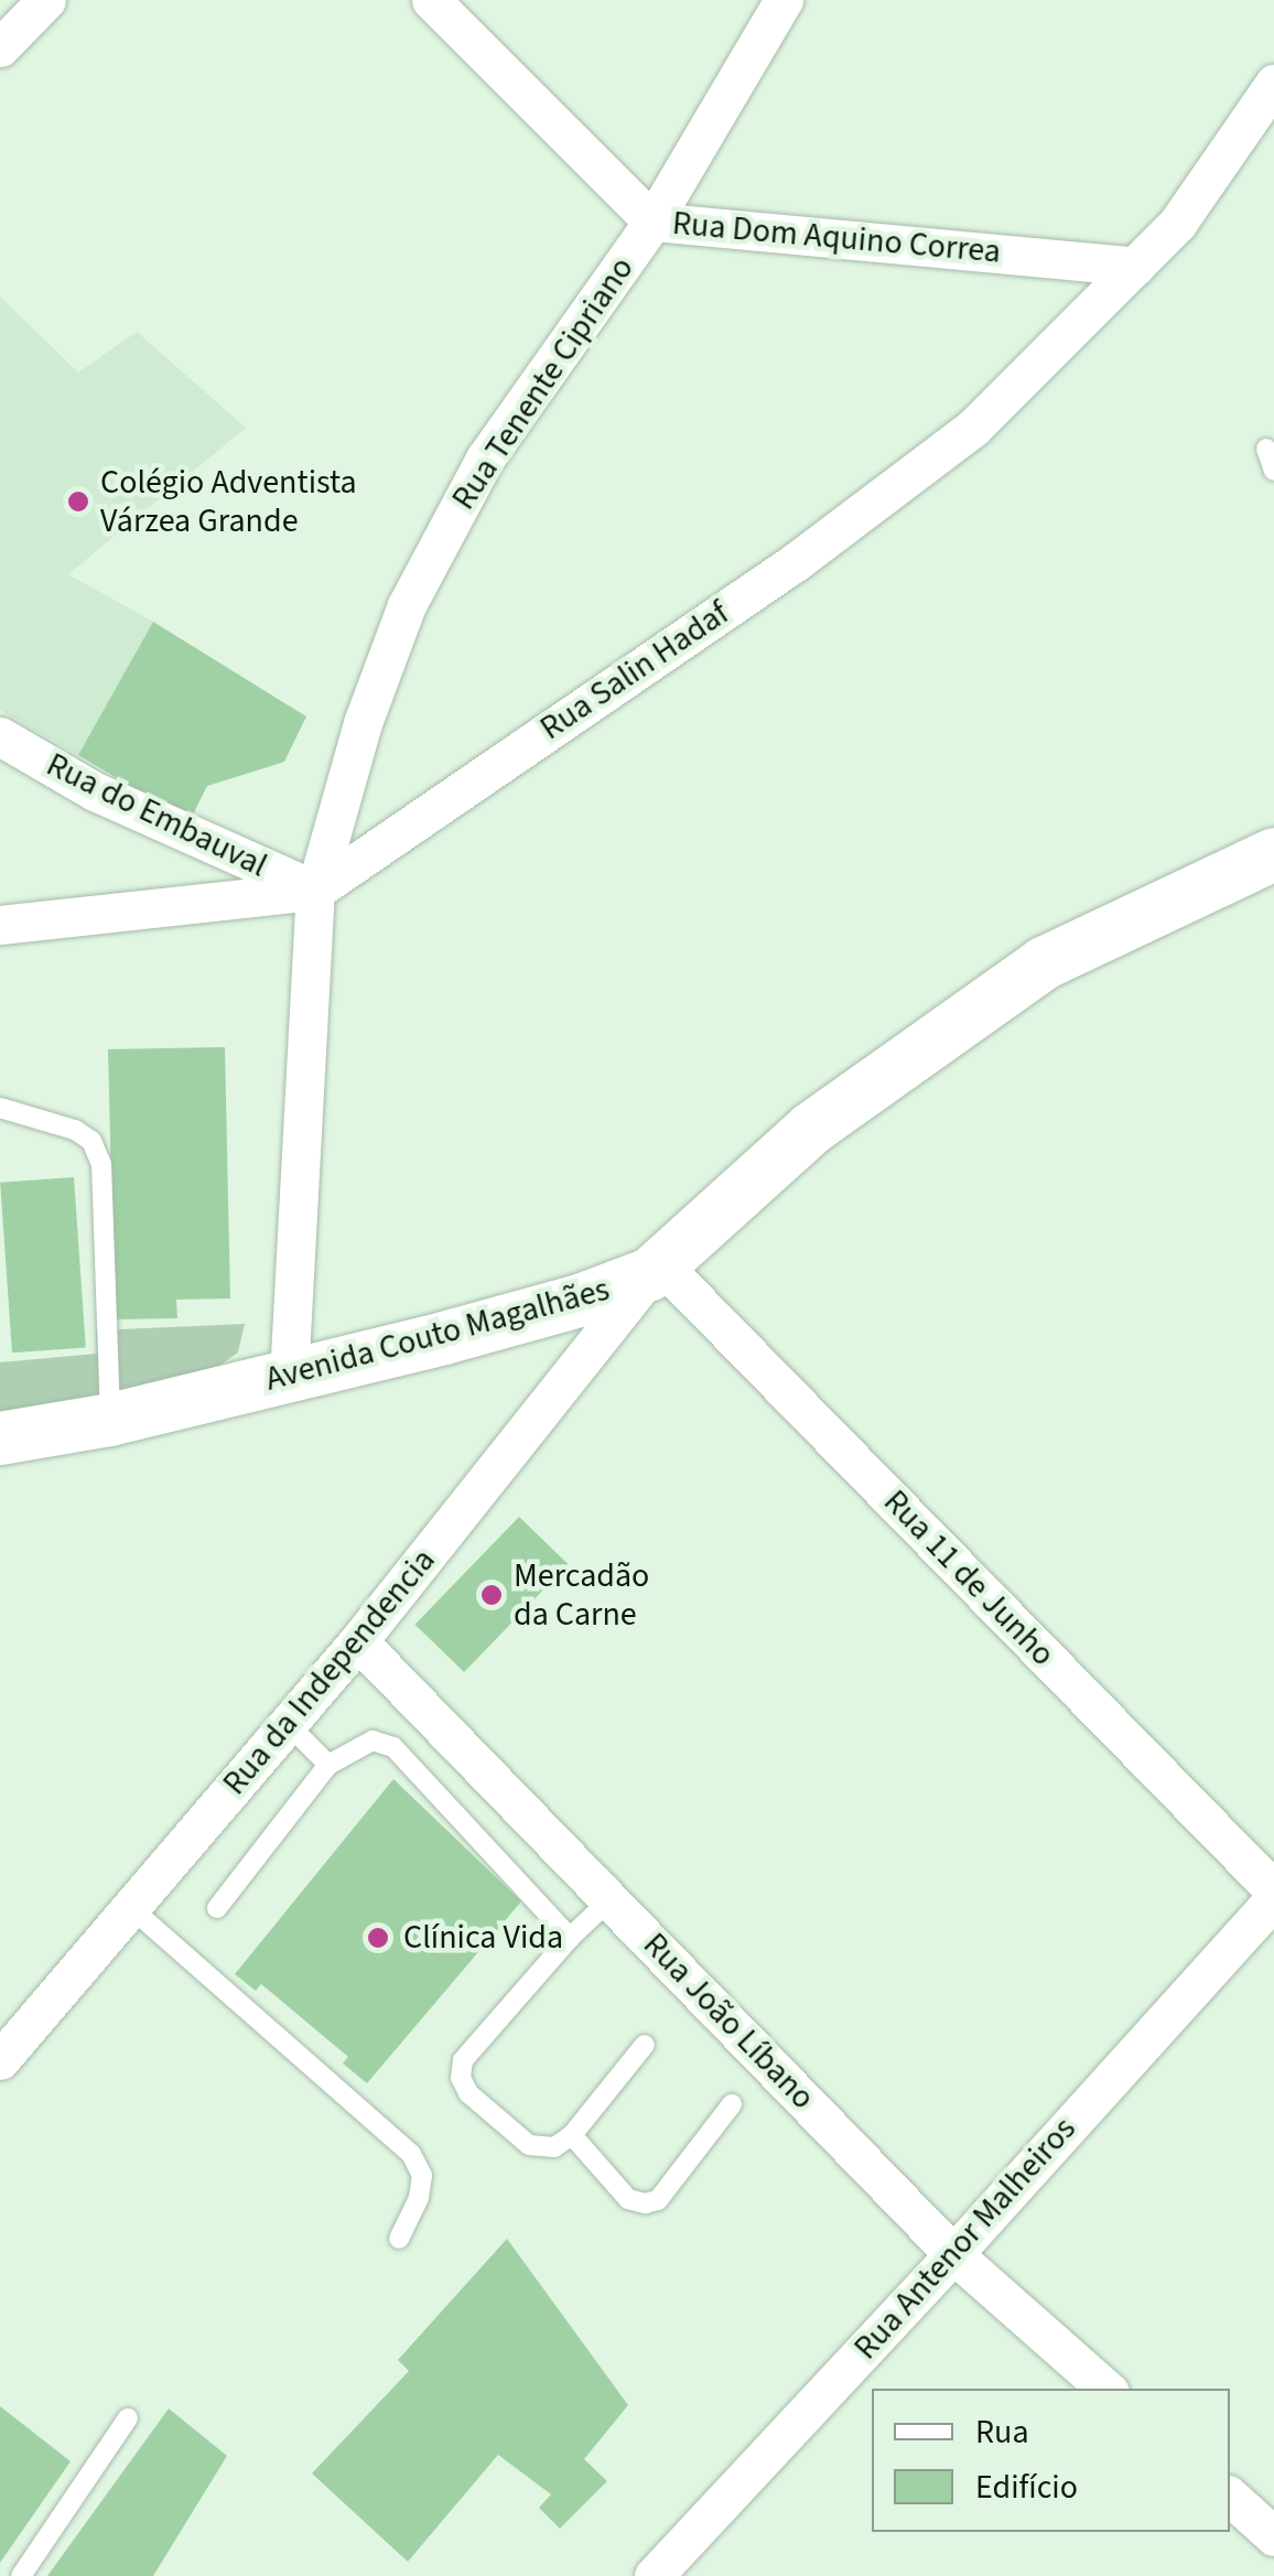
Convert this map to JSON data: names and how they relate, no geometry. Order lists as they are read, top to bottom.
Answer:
{
  "streets": {
    "main road": ["Avenida Couto Magalhães"],
    "street": [
      "Rua Dom Aquino Correa",
      "Rua Tenente Cipriano",
      "Rua Salin Hadaf",
      "Rua do Embauval",
      "Rua 11 de Junho",
      "Rua da Independencia",
      "Rua João Líbano",
      "Rua Antenor Malheiros"
    ]
  },
  "crossings": [
    ["Rua Dom Aquino Correa", "Rua Tenente Cipriano"],
    ["Rua Dom Aquino Correa", "Rua Salin Hadaf"],
    ["Rua Tenente Cipriano", "Rua Salin Hadaf"],
    ["Rua Tenente Cipriano", "Rua do Embauval"],
    ["Rua Tenente Cipriano", "Avenida Couto Magalhães"],
    ["Rua Salin Hadaf", "Rua do Embauval"],
    ["Avenida Couto Magalhães", "Rua 11 de Junho"],
    ["Avenida Couto Magalhães", "Rua da Independencia"],
    ["Rua 11 de Junho", "Rua da Independencia"],
    ["Rua da Independencia", "Rua João Líbano"],
    ["Rua João Líbano", "Rua Antenor Malheiros"]
  ],
  "places": ["Colégio Adventista Várzea Grande", "Mercadão da Carne", "Clínica Vida"],
  "legend": ["Rua", "Edifício"]
}
